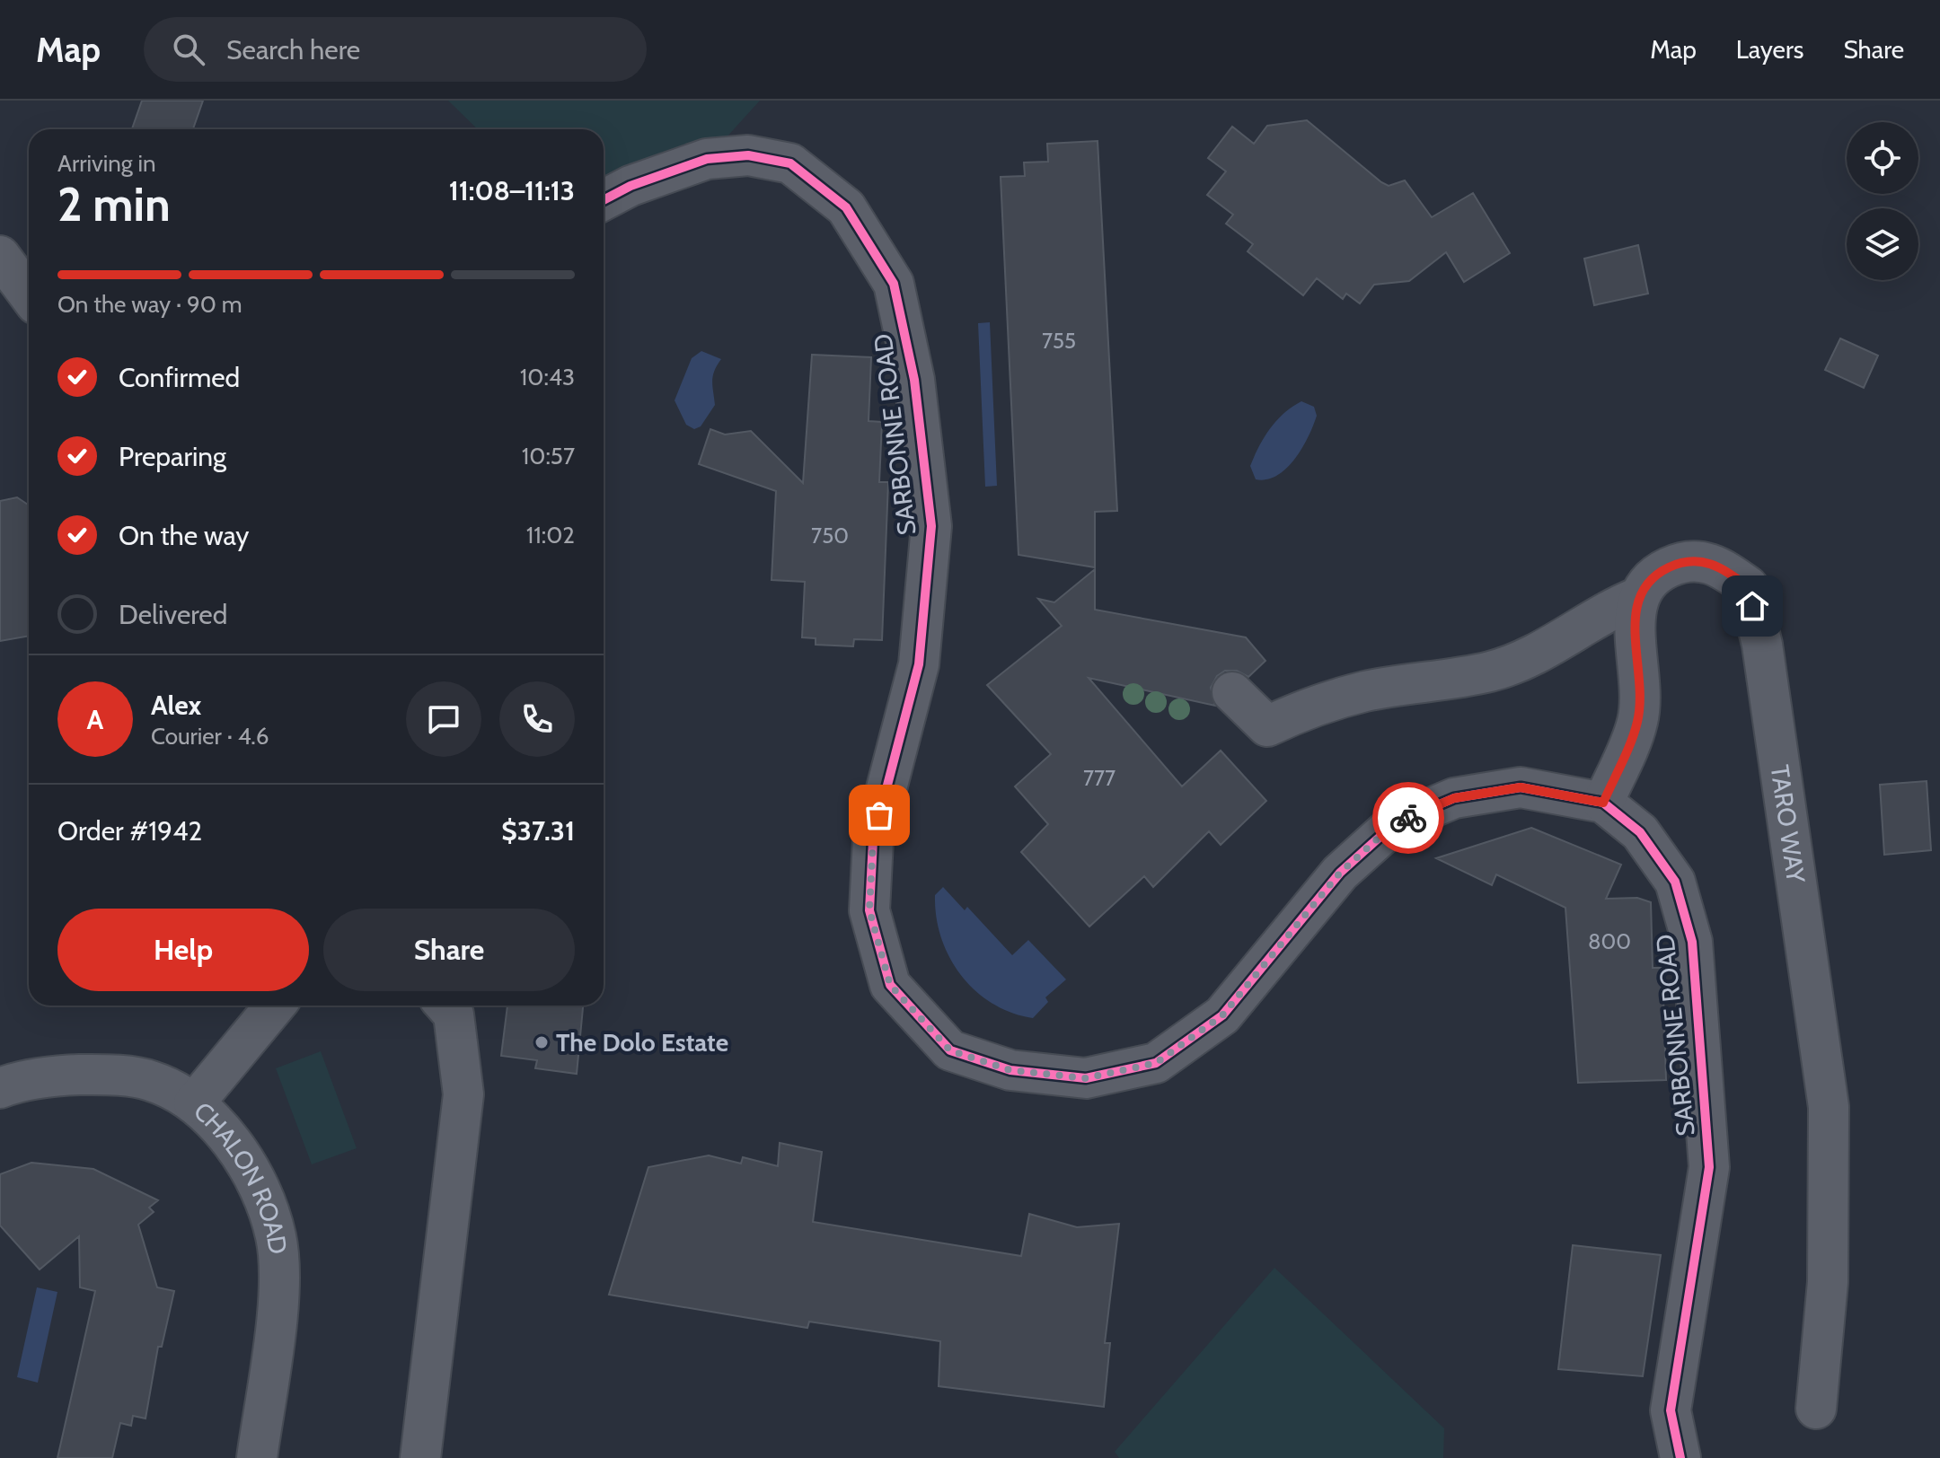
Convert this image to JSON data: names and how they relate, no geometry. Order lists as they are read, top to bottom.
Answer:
{
  "streets": {
    "street": ["SARBONNE ROAD", "TARO WAY", "CHALON ROAD"]
  },
  "places": ["The Dolo Estate"],
  "house_numbers": [
    "755",
    "750",
    "777",
    "800"
  ],
  "page": {
    "header": "Map",
    "search": "Search here",
    "nav": ["Map", "Layers", "Share"],
    "heading": ["2 min", "Arriving in", "11:08–11:13"],
    "panel": [
      "Alex",
      "Courier · 4.6",
      "Order #1942",
      "$37.31"
    ],
    "bar": "On the way · 90 m",
    "list": [
      ["Confirmed", "10:43"],
      ["Preparing", "10:57"],
      ["On the way", "11:02"],
      "Delivered"
    ],
    "round": "A",
    "buttons": ["Help", "Share"]
  }
}
